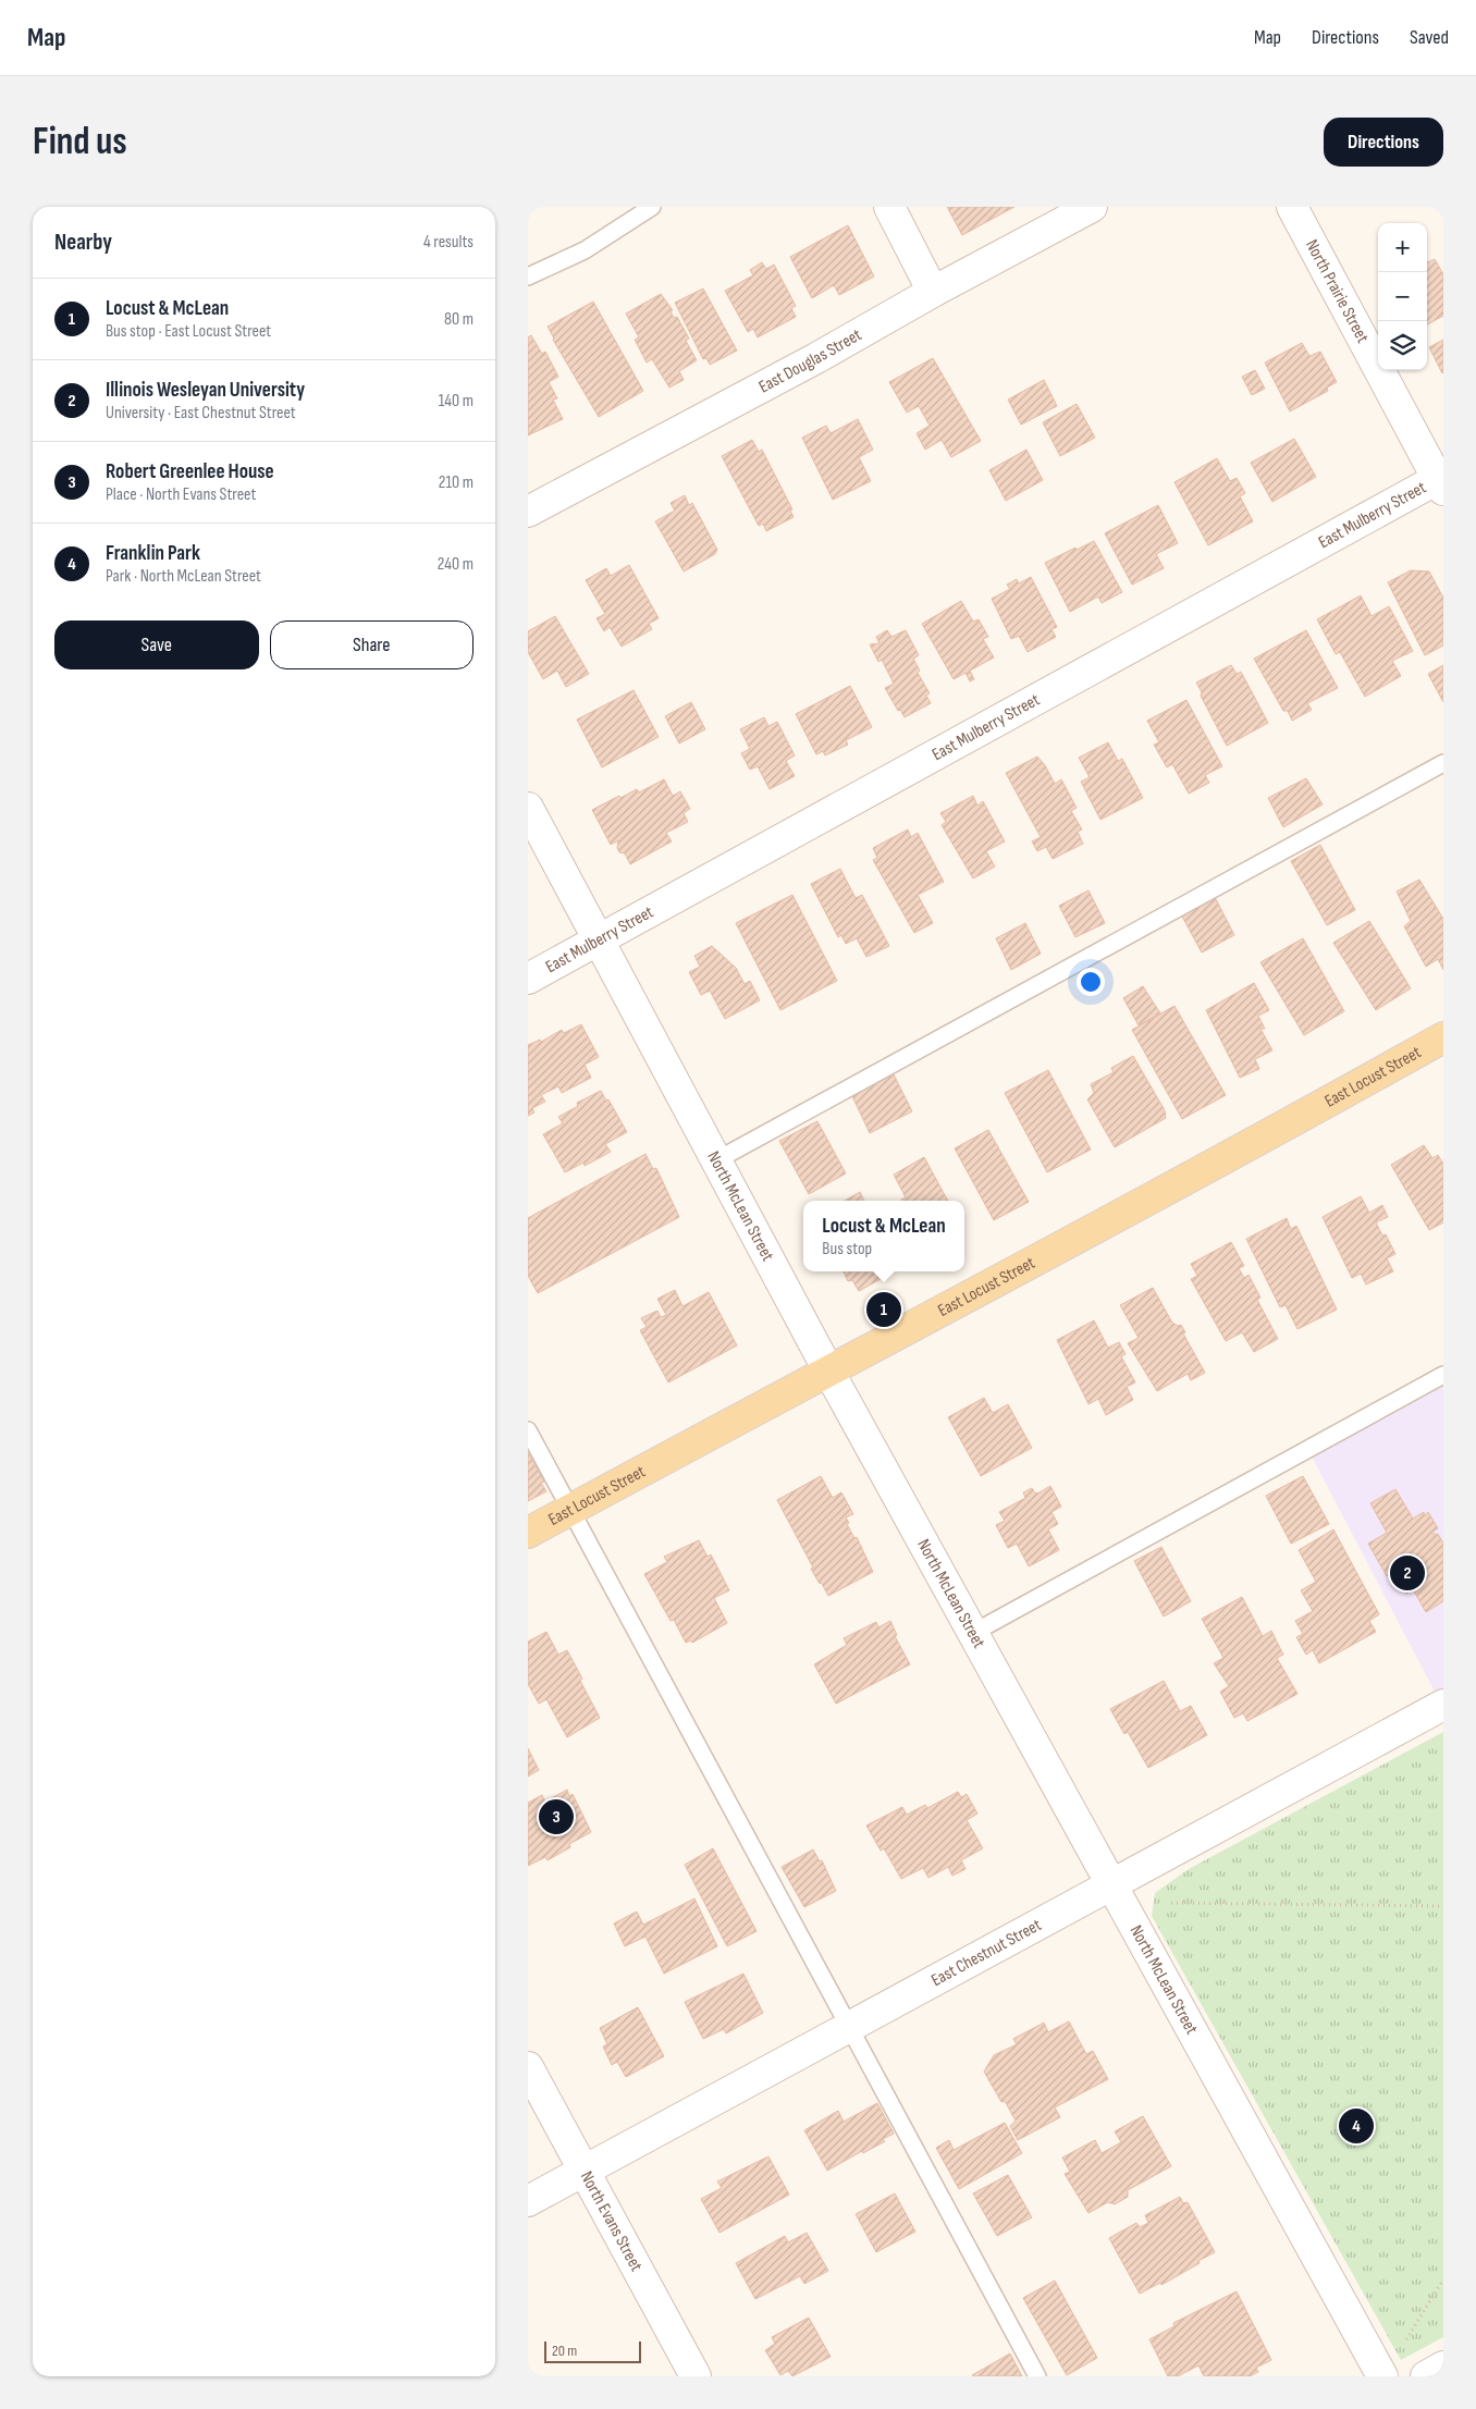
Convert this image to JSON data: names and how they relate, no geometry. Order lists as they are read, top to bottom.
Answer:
{
  "streets": {
    "main road": ["East Locust Street"],
    "street": [
      "North Prairie Street",
      "East Douglas Street",
      "East Mulberry Street",
      "North McLean Street",
      "East Chestnut Street",
      "North Evans Street"
    ]
  },
  "crossings": [
    ["North Prairie Street", "East Mulberry Street"],
    ["East Mulberry Street", "North McLean Street"],
    ["East Locust Street", "North McLean Street"],
    ["North McLean Street", "East Chestnut Street"],
    ["East Chestnut Street", "North Evans Street"]
  ],
  "scale_bar": "20 m",
  "page": {
    "header": "Map",
    "nav": ["Map", "Directions", "Saved"],
    "buttons": [
      "Directions",
      ["Save", "Share"]
    ],
    "title": "Find us",
    "heading": ["Nearby", "4 results"],
    "map_buttons": ["+", "−"],
    "list": [
      {
        "mark": "1",
        "name": "Locust & McLean",
        "note": "Bus stop · East Locust Street",
        "value": "80 m"
      },
      {
        "mark": "2",
        "name": "Illinois Wesleyan University",
        "note": "University · East Chestnut Street",
        "value": "140 m"
      },
      {
        "mark": "3",
        "name": "Robert Greenlee House",
        "note": "Place · North Evans Street",
        "value": "210 m"
      },
      {
        "mark": "4",
        "name": "Franklin Park",
        "note": "Park · North McLean Street",
        "value": "240 m"
      }
    ],
    "popup": ["Locust & McLean", "Bus stop"],
    "pins": [
      "1",
      "2",
      "3",
      "4"
    ],
    "scale": "20 m"
  }
}
